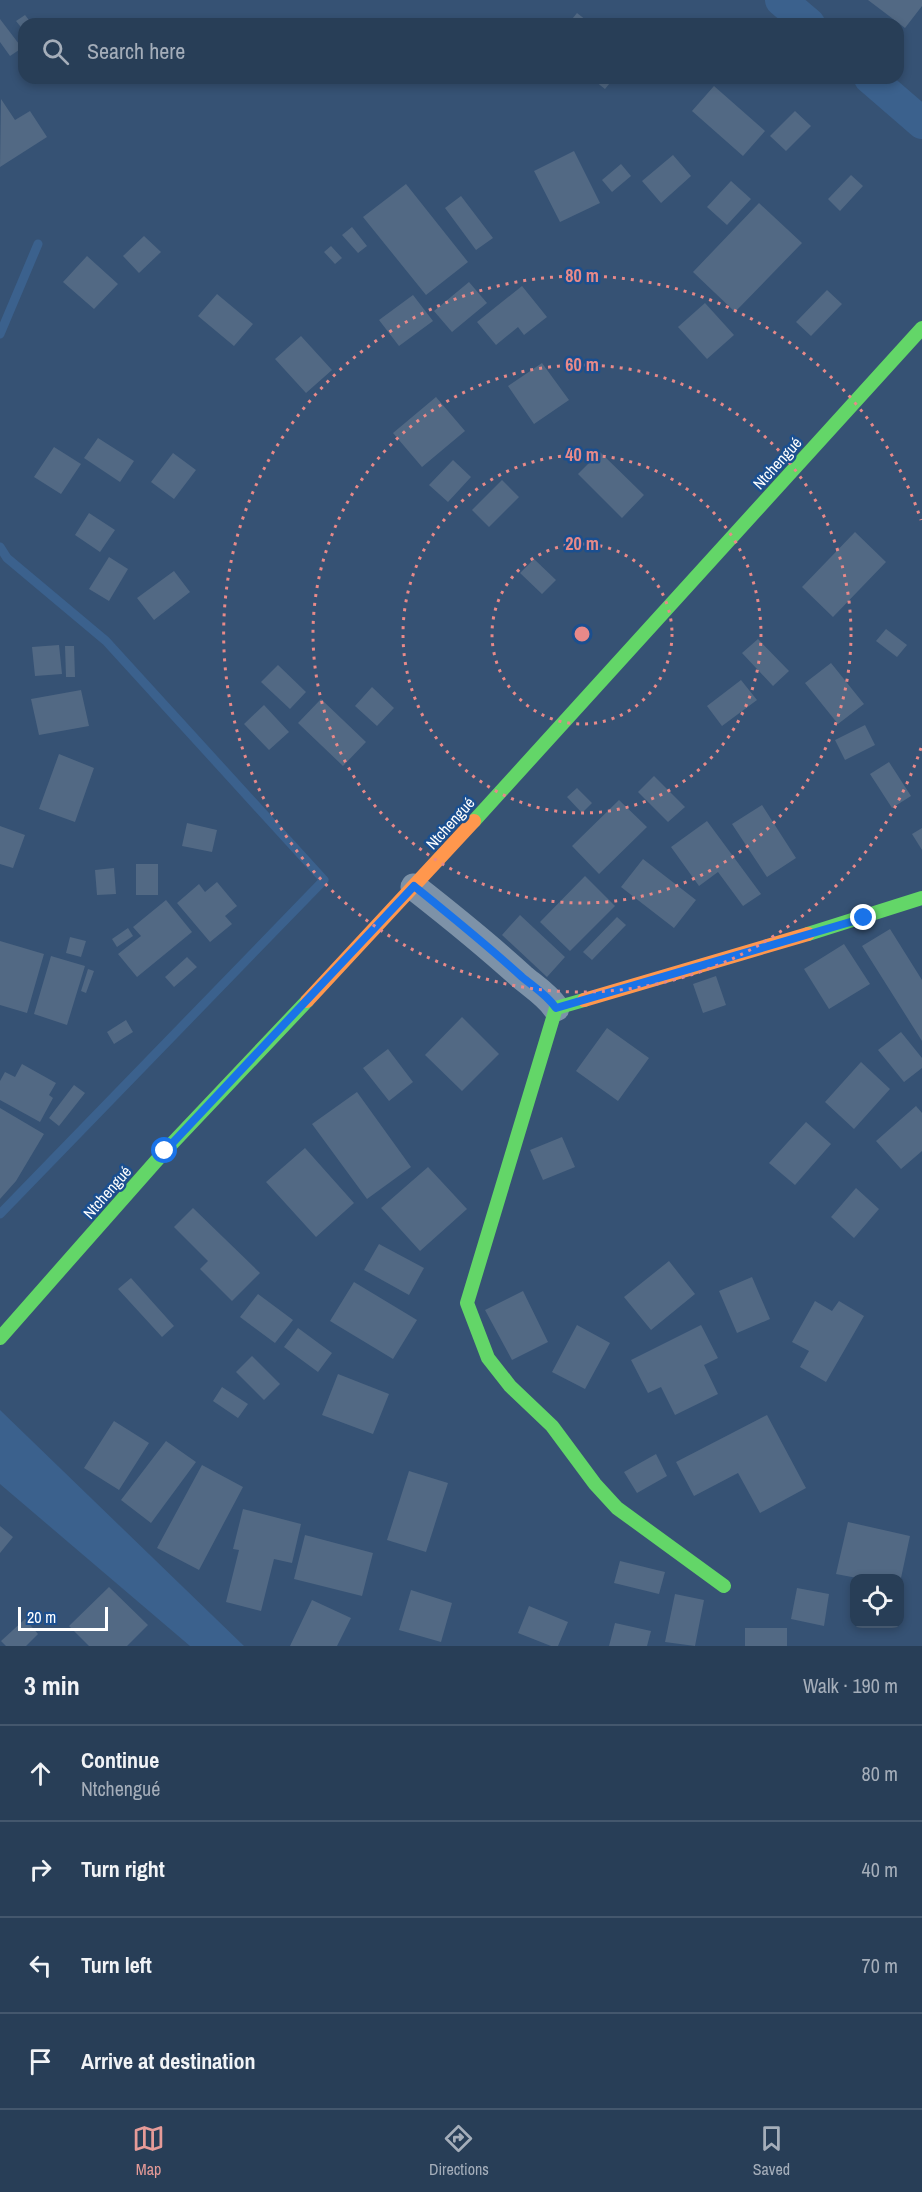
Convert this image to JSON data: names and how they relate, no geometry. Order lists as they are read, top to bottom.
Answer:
{
  "streets": {
    "main road": ["Ntchengué"]
  },
  "scale_bar": "20 m",
  "page": {
    "search": "Search here",
    "scale": "20 m",
    "heading": ["3 min", "Walk · 190 m"],
    "list": [
      ["Continue", "Ntchengué", "80 m"],
      ["Turn right", "40 m"],
      ["Turn left", "70 m"],
      "Arrive at destination"
    ],
    "nav": ["Map", "Directions", "Saved"]
  },
  "rings": [
    "80 m",
    "60 m",
    "40 m",
    "20 m"
  ]
}
